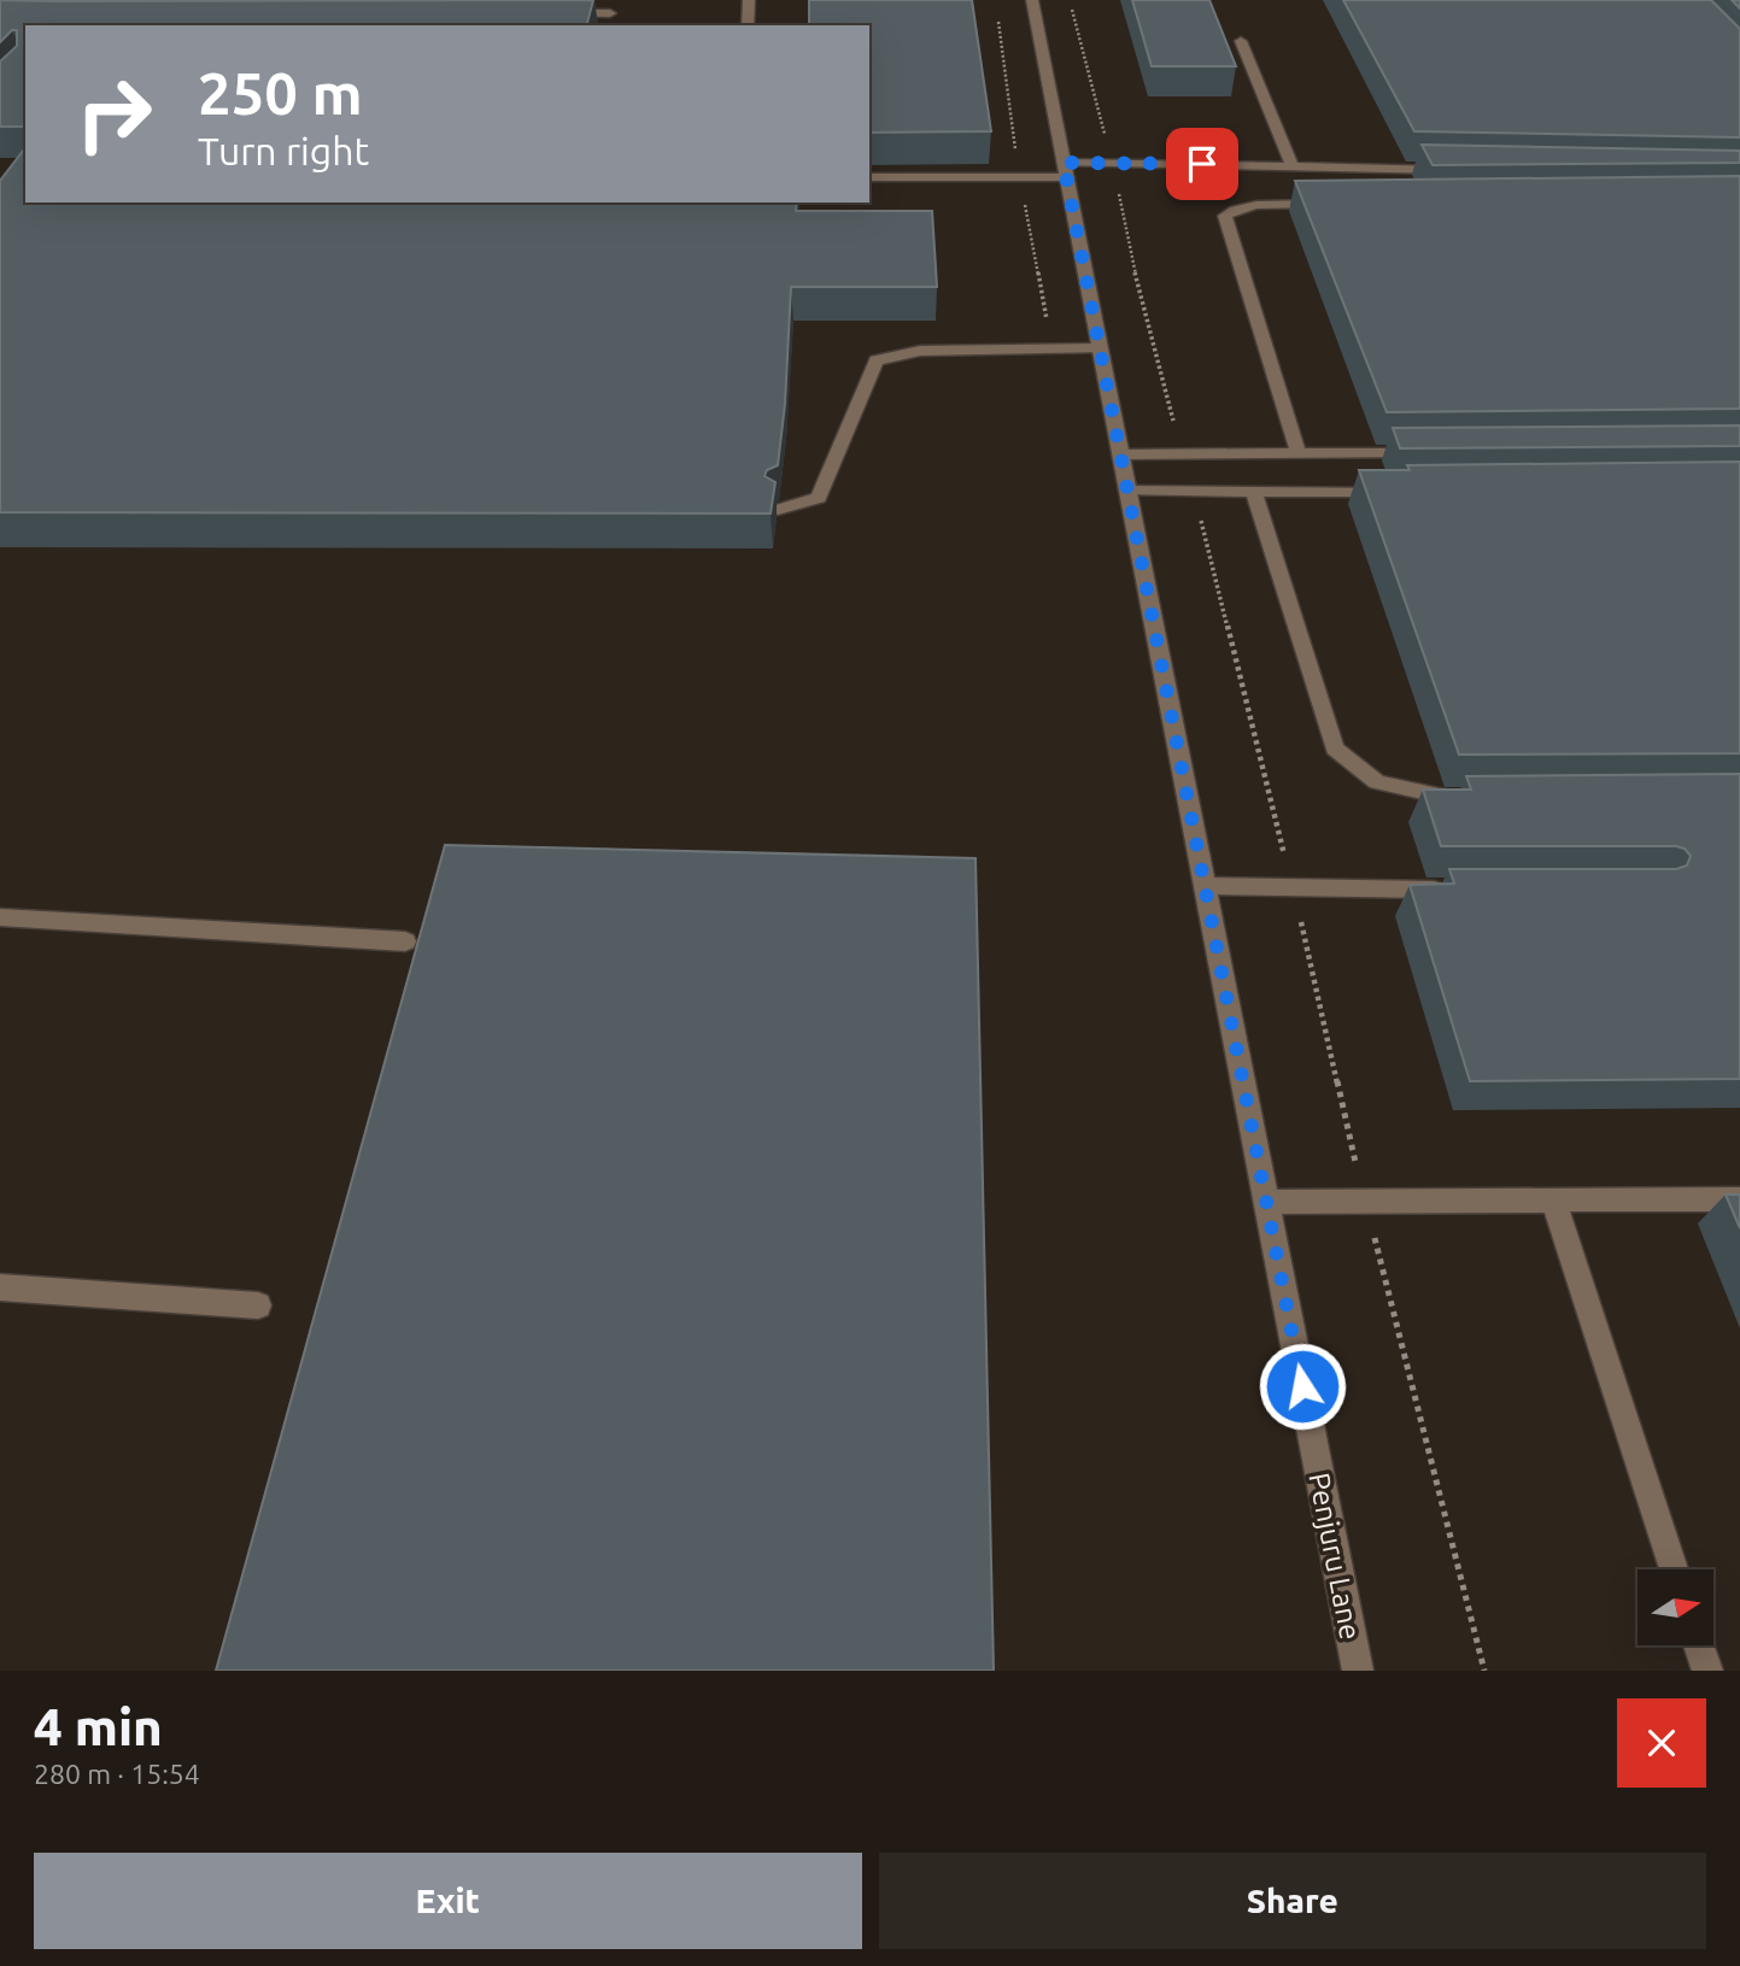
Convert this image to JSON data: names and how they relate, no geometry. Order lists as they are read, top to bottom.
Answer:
{
  "streets": {
    "street": ["Penjuru Lane"]
  },
  "north": "right",
  "page": {
    "turn": ["250 m", "Turn right"],
    "heading": ["4 min", "280 m · 15:54"],
    "buttons": ["Exit", "Share"]
  }
}
